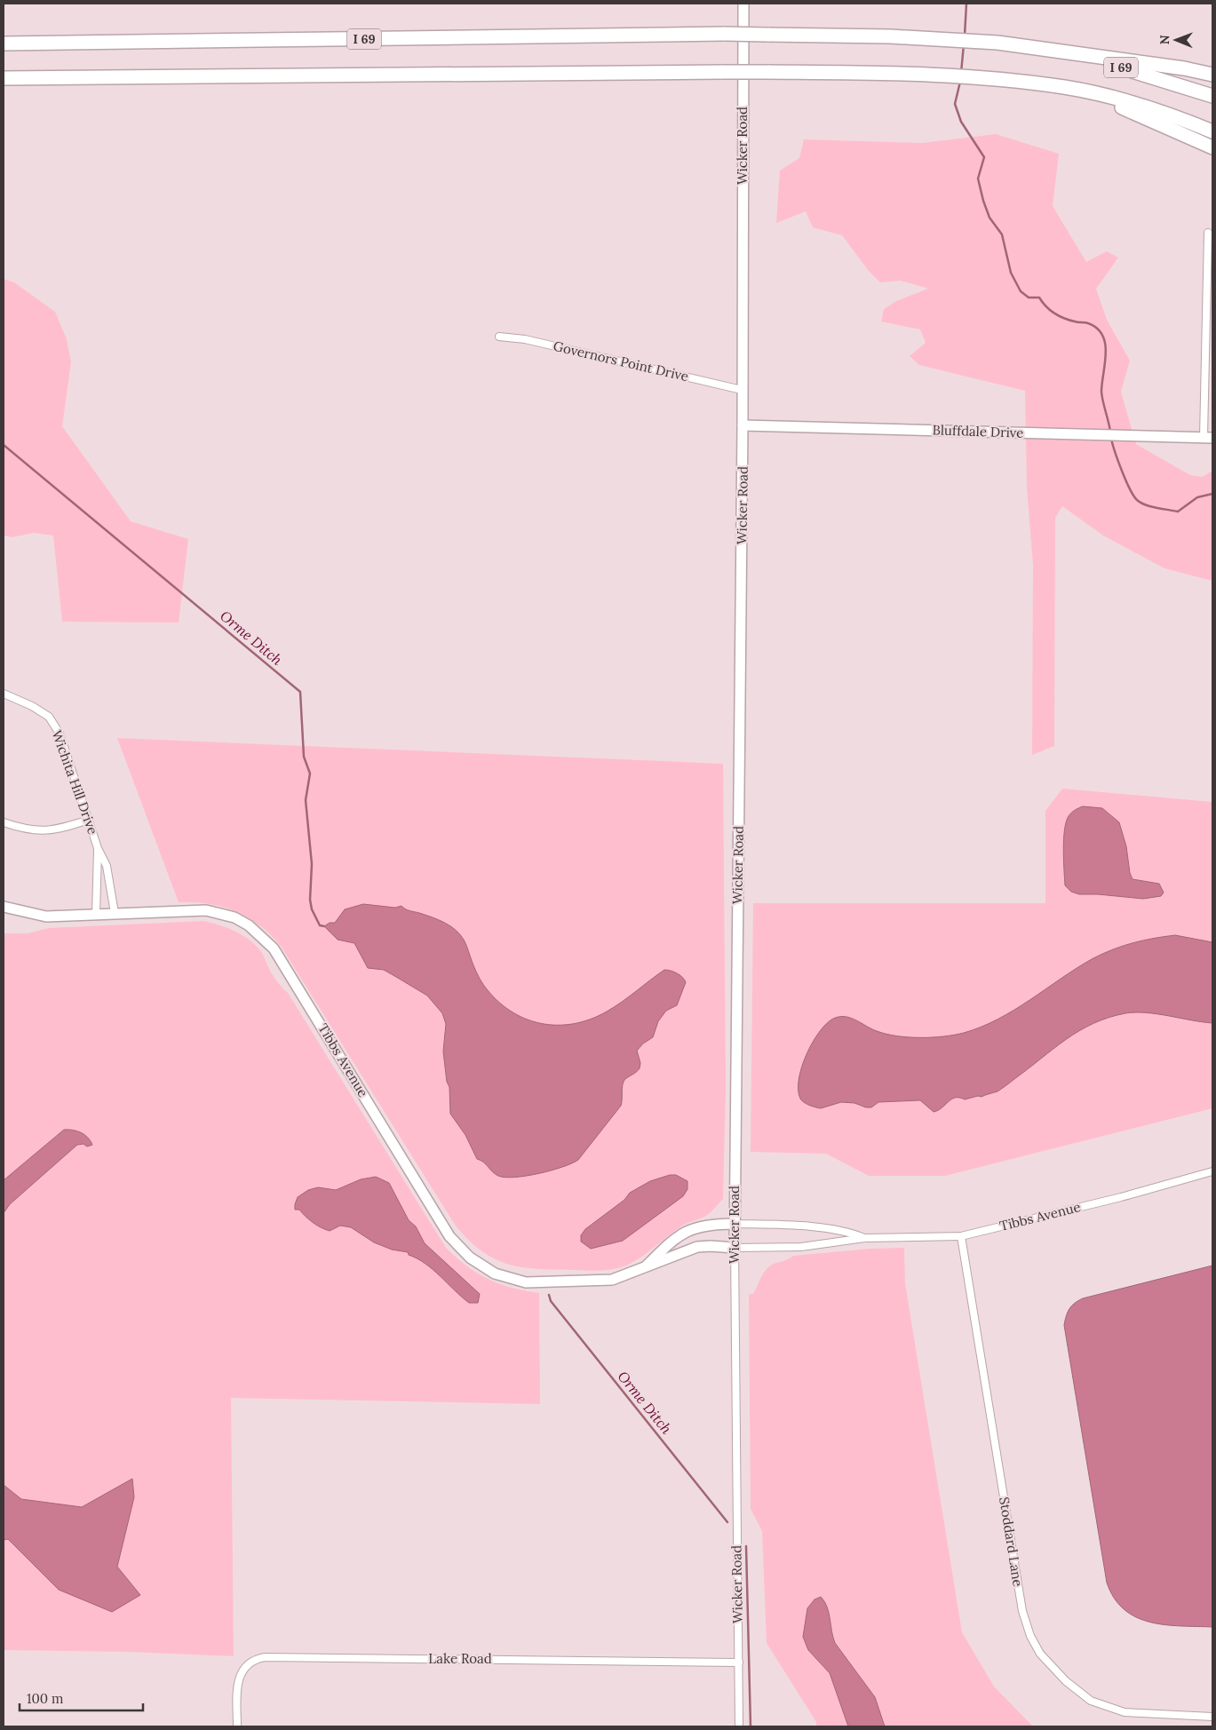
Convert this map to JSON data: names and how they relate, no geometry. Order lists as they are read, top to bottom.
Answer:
{
  "streets": {
    "highway": ["I 69"],
    "street": [
      "Wicker Road",
      "Governors Point Drive",
      "Bluffdale Drive",
      "Wichita Hill Drive",
      "Tibbs Avenue",
      "Stoddard Lane",
      "Lake Road"
    ]
  },
  "crossings": [
    ["Wicker Road", "Governors Point Drive"],
    ["Wicker Road", "Bluffdale Drive"],
    ["Wicker Road", "Tibbs Avenue"],
    ["Wicker Road", "Lake Road"],
    ["Wichita Hill Drive", "Tibbs Avenue"],
    ["Tibbs Avenue", "Stoddard Lane"]
  ],
  "water": ["Orme Ditch"],
  "scale_bar": "100 m",
  "north": "left"
}
